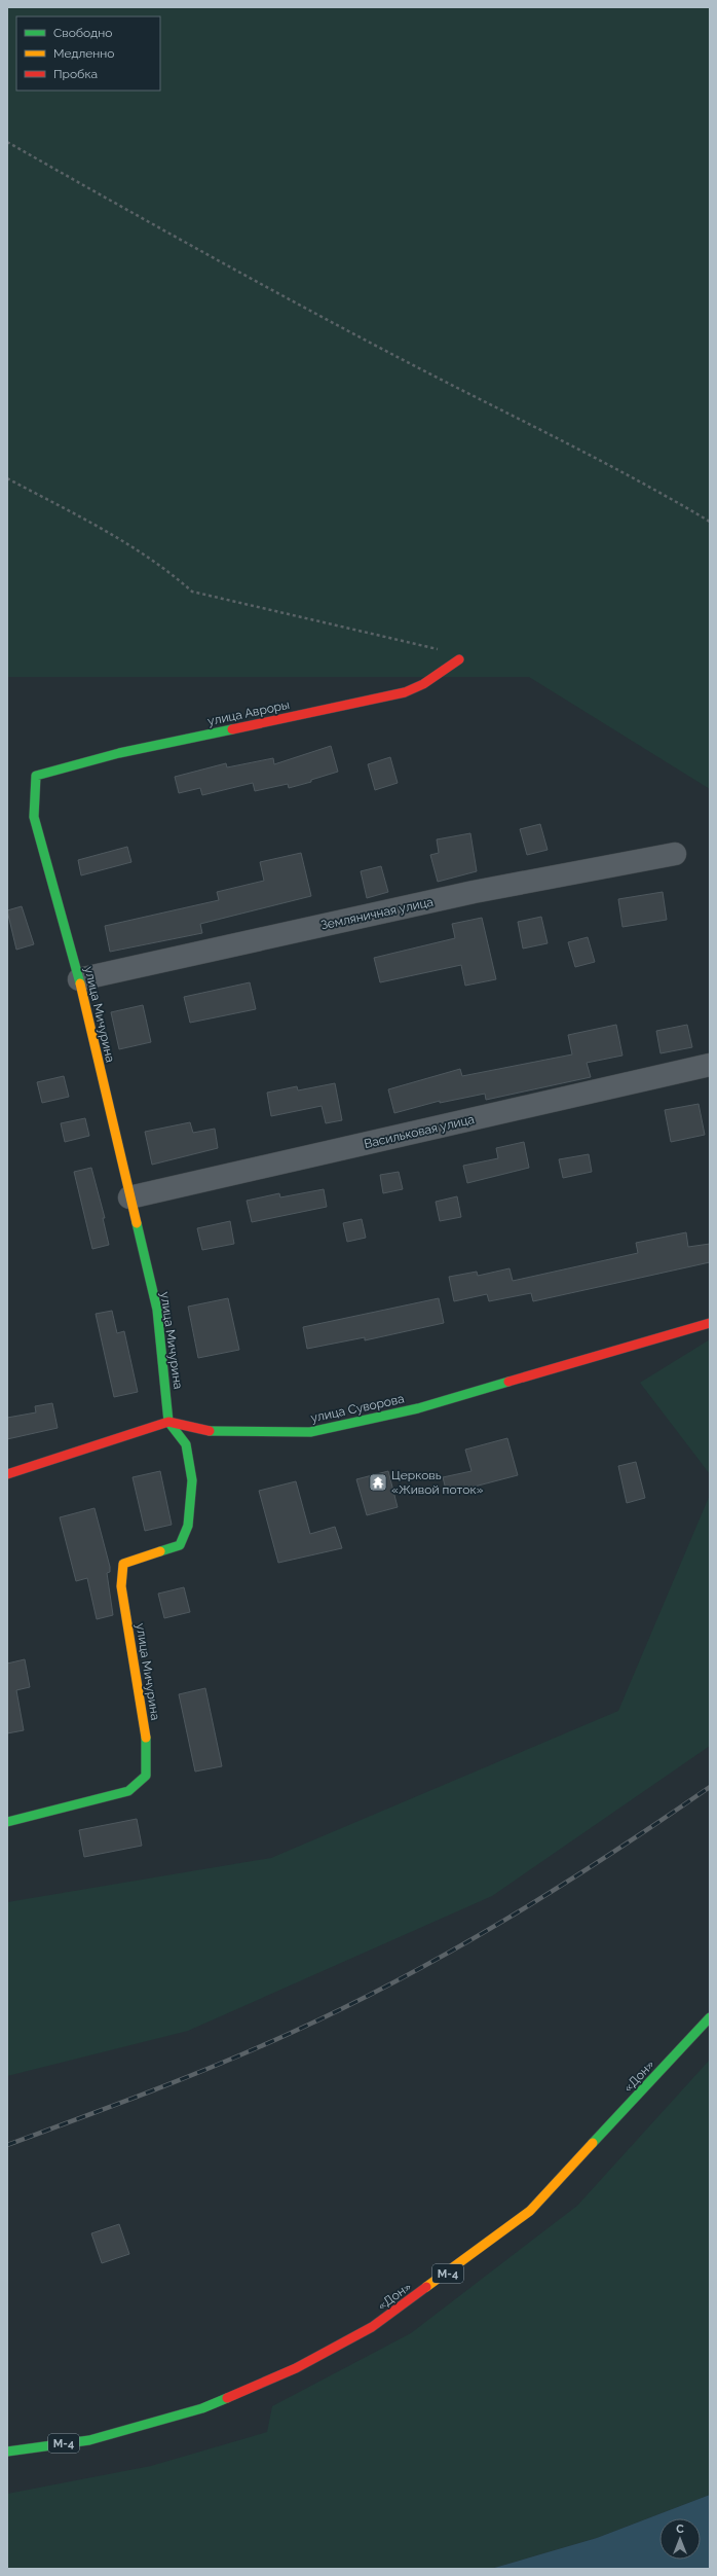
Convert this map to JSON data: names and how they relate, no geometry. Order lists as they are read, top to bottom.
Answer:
{
  "streets": {
    "main road": [
      "улица Авроры",
      "улица Мичурина",
      "улица Суворова",
      "«Дон»",
      "М-4"
    ],
    "street": ["Земляничная улица", "Васильковая улица"]
  },
  "crossings": [
    ["улица Авроры", "улица Мичурина"],
    ["Земляничная улица", "улица Мичурина"],
    ["улица Мичурина", "Васильковая улица"],
    ["улица Мичурина", "улица Суворова"]
  ],
  "places": {
    "temple": ["Церковь «Живой поток»"]
  },
  "legend": ["Свободно", "Медленно", "Пробка"],
  "north": "top"
}
